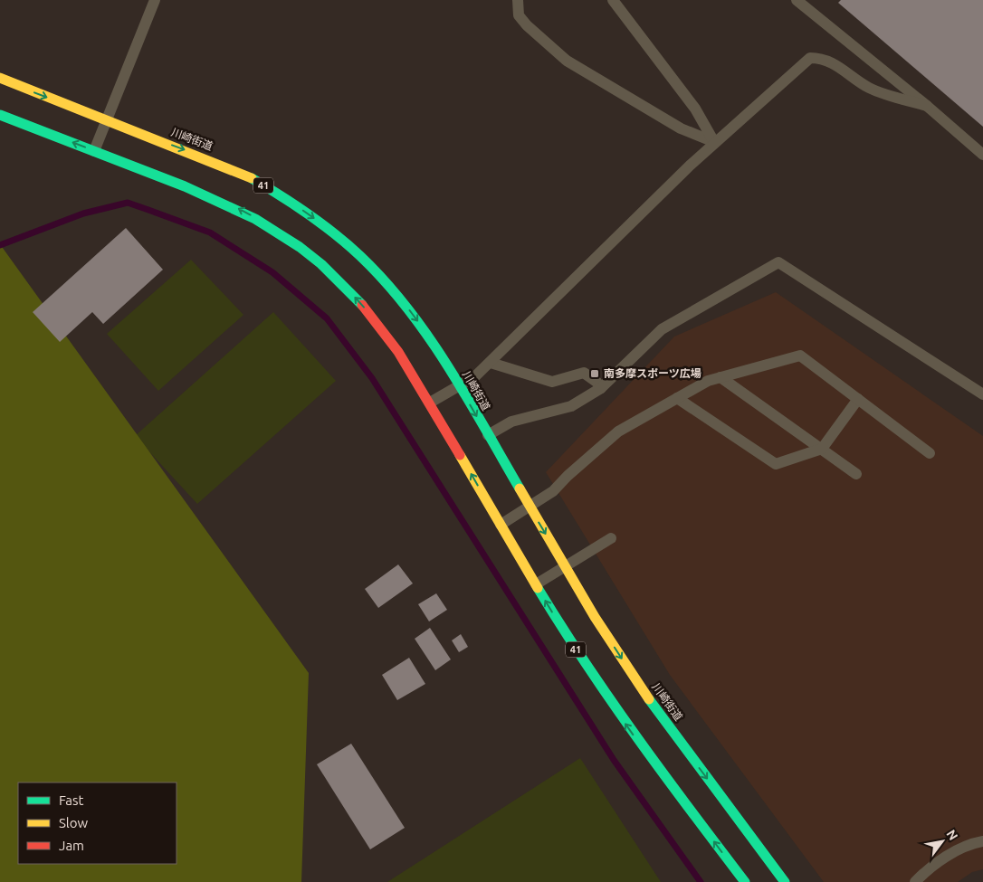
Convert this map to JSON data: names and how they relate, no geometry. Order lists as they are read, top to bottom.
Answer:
{
  "streets": {
    "main road": ["川崎街道", "41"]
  },
  "places": {
    "transit": ["南多摩スポーツ広場"]
  },
  "legend": ["Fast", "Slow", "Jam"],
  "north": "top right"
}
